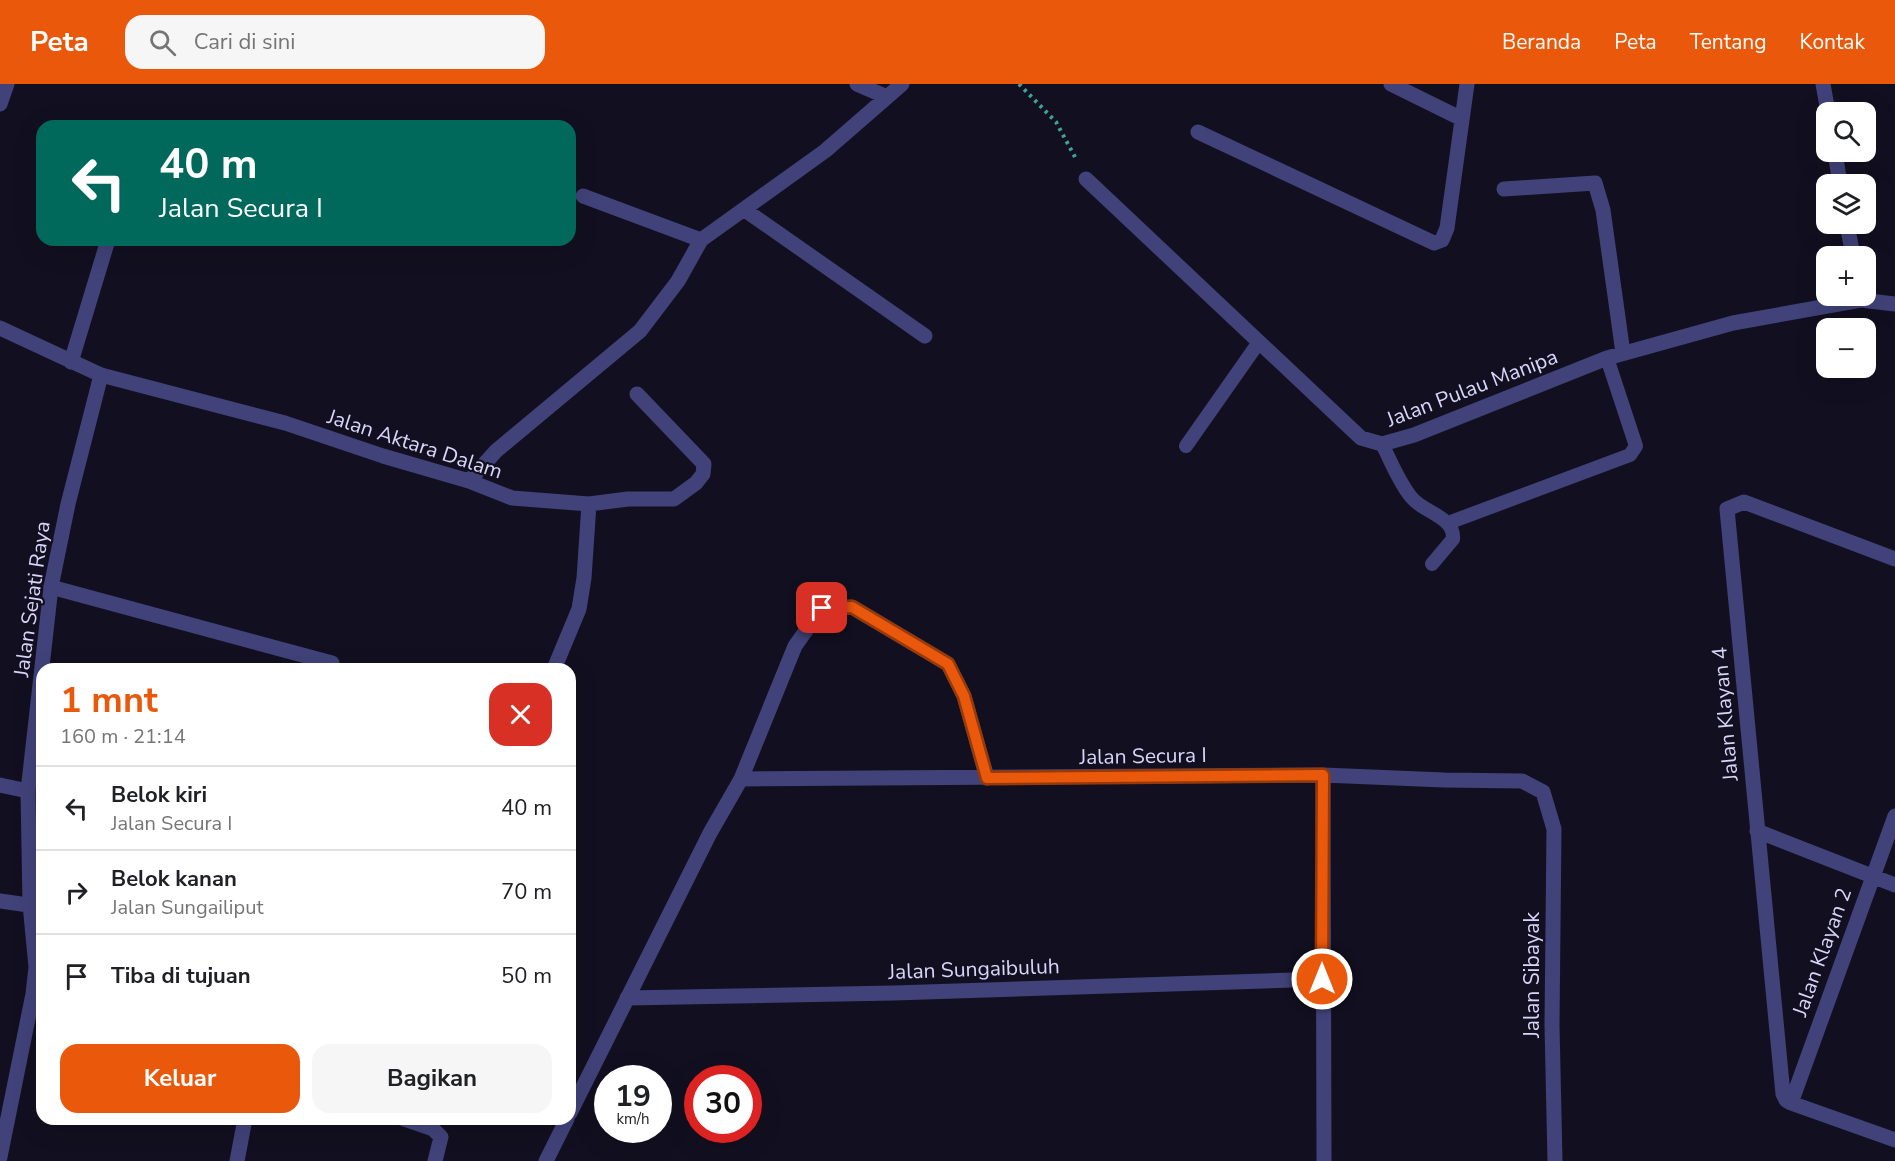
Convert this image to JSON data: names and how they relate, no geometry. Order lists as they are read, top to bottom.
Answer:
{
  "streets": {
    "street": [
      "Jalan Pulau Manipa",
      "Jalan Aktara Dalam",
      "Jalan Sejati Raya",
      "Jalan Klayan 4",
      "Jalan Secura I",
      "Jalan Klayan 2",
      "Jalan Sungaibuluh",
      "Jalan Sibayak"
    ]
  },
  "crossings": [
    ["Jalan Aktara Dalam", "Jalan Sejati Raya"],
    ["Jalan Klayan 4", "Jalan Klayan 2"],
    ["Jalan Secura I", "Jalan Sibayak"]
  ],
  "page": {
    "header": "Peta",
    "search": "Cari di sini",
    "nav": [
      "Beranda",
      "Peta",
      "Tentang",
      "Kontak"
    ],
    "map_buttons": ["+", "−"],
    "turn": ["40 m", "Jalan Secura I"],
    "heading": ["1 mnt", "160 m · 21:14"],
    "list": [
      {
        "name": "Belok kiri",
        "note": "Jalan Secura I",
        "value": "40 m"
      },
      {
        "name": "Belok kanan",
        "note": "Jalan Sungailiput",
        "value": "70 m"
      },
      {
        "name": "Tiba di tujuan",
        "value": "50 m"
      }
    ],
    "buttons": ["Keluar", "Bagikan"],
    "speed": "19 km/h",
    "limit": "30"
  }
}
